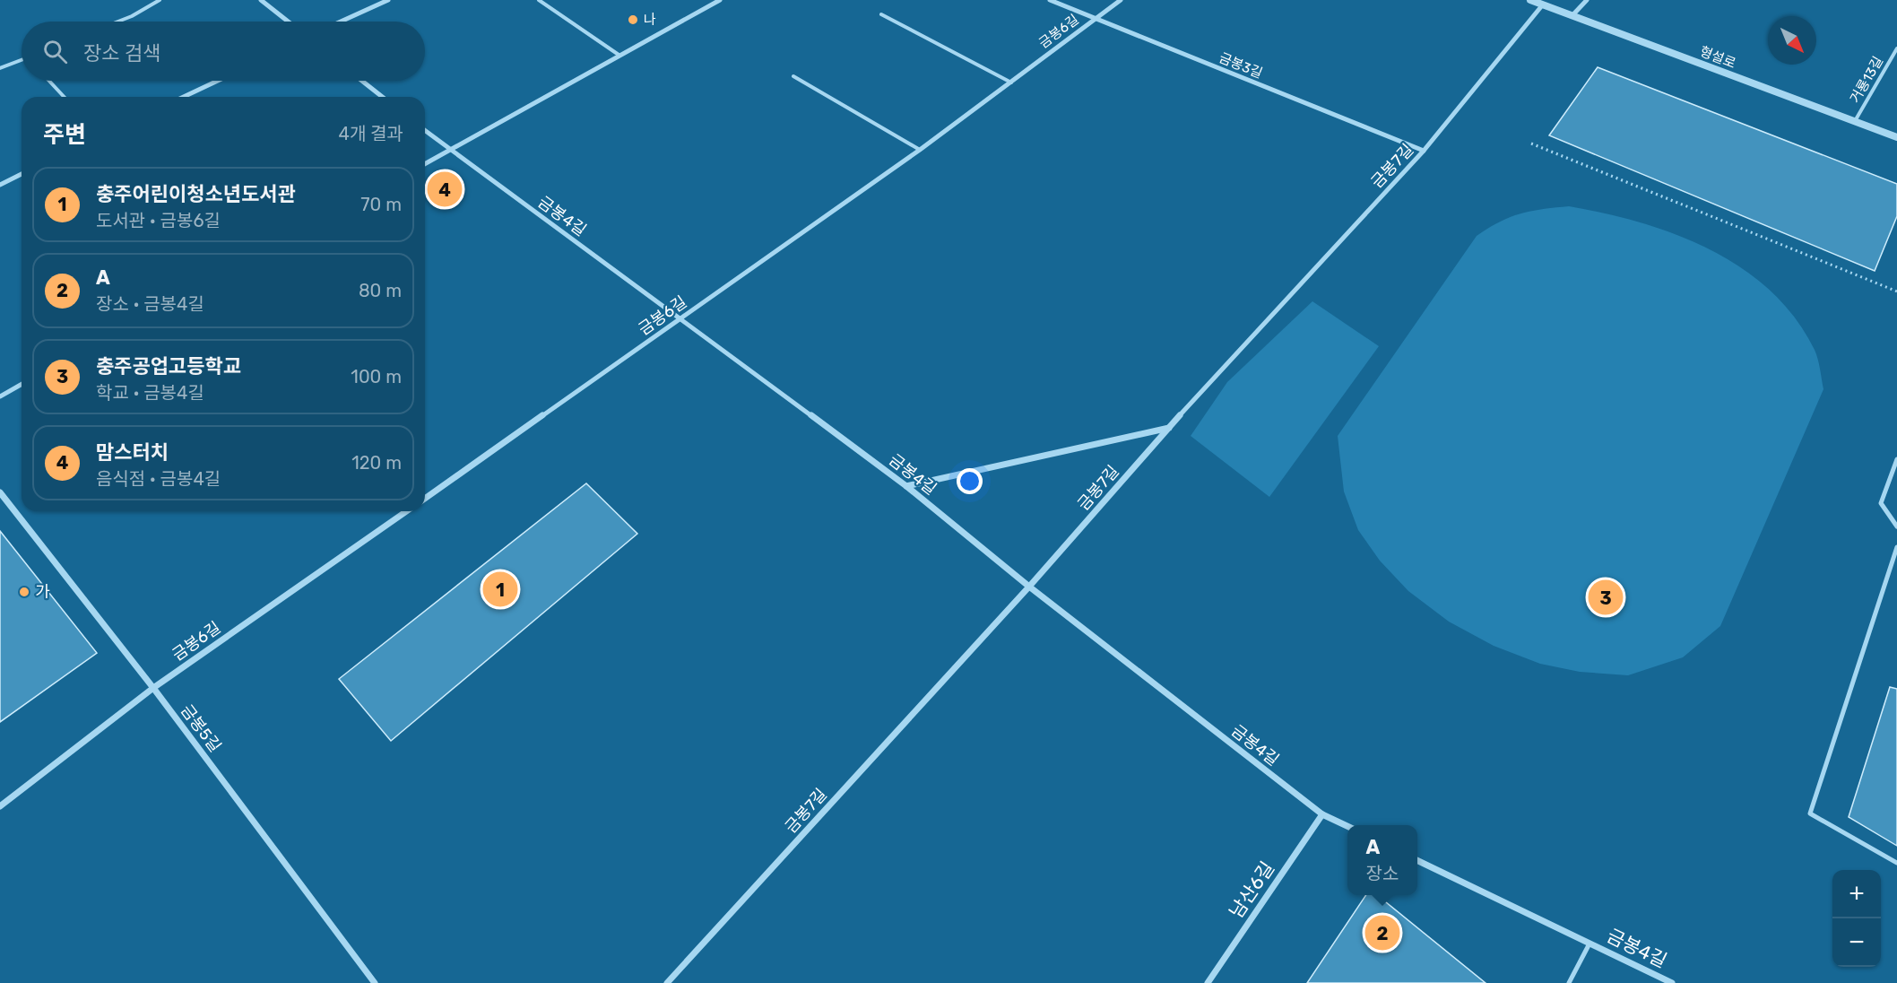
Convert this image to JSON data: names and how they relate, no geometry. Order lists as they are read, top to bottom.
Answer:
{
  "streets": {
    "street": [
      "금봉6길",
      "형설로",
      "금봉3길",
      "금봉7길",
      "금봉4길",
      "금봉5길",
      "남산6길"
    ],
    "lane": ["거룡13길"]
  },
  "crossings": [
    ["금봉6길", "금봉3길"],
    ["금봉6길", "금봉4길"],
    ["금봉6길", "금봉5길"],
    ["형설로", "거룡13길"],
    ["형설로", "금봉7길"],
    ["금봉3길", "금봉7길"],
    ["금봉7길", "금봉4길"],
    ["금봉4길", "남산6길"]
  ],
  "places": ["나", "가"],
  "north": "bottom right",
  "page": {
    "search": "장소 검색",
    "heading": ["주변", "4개 결과"],
    "list": [
      {
        "mark": "1",
        "name": "충주어린이청소년도서관",
        "note": "도서관 · 금봉6길",
        "value": "70 m"
      },
      {
        "mark": "2",
        "name": "A",
        "note": "장소 · 금봉4길",
        "value": "80 m"
      },
      {
        "mark": "3",
        "name": "충주공업고등학교",
        "note": "학교 · 금봉4길",
        "value": "100 m"
      },
      {
        "mark": "4",
        "name": "맘스터치",
        "note": "음식점 · 금봉4길",
        "value": "120 m"
      }
    ],
    "pins": [
      "4",
      "1",
      "3",
      "2"
    ],
    "popup": ["A", "장소"],
    "map_buttons": ["+", "−"]
  }
}
